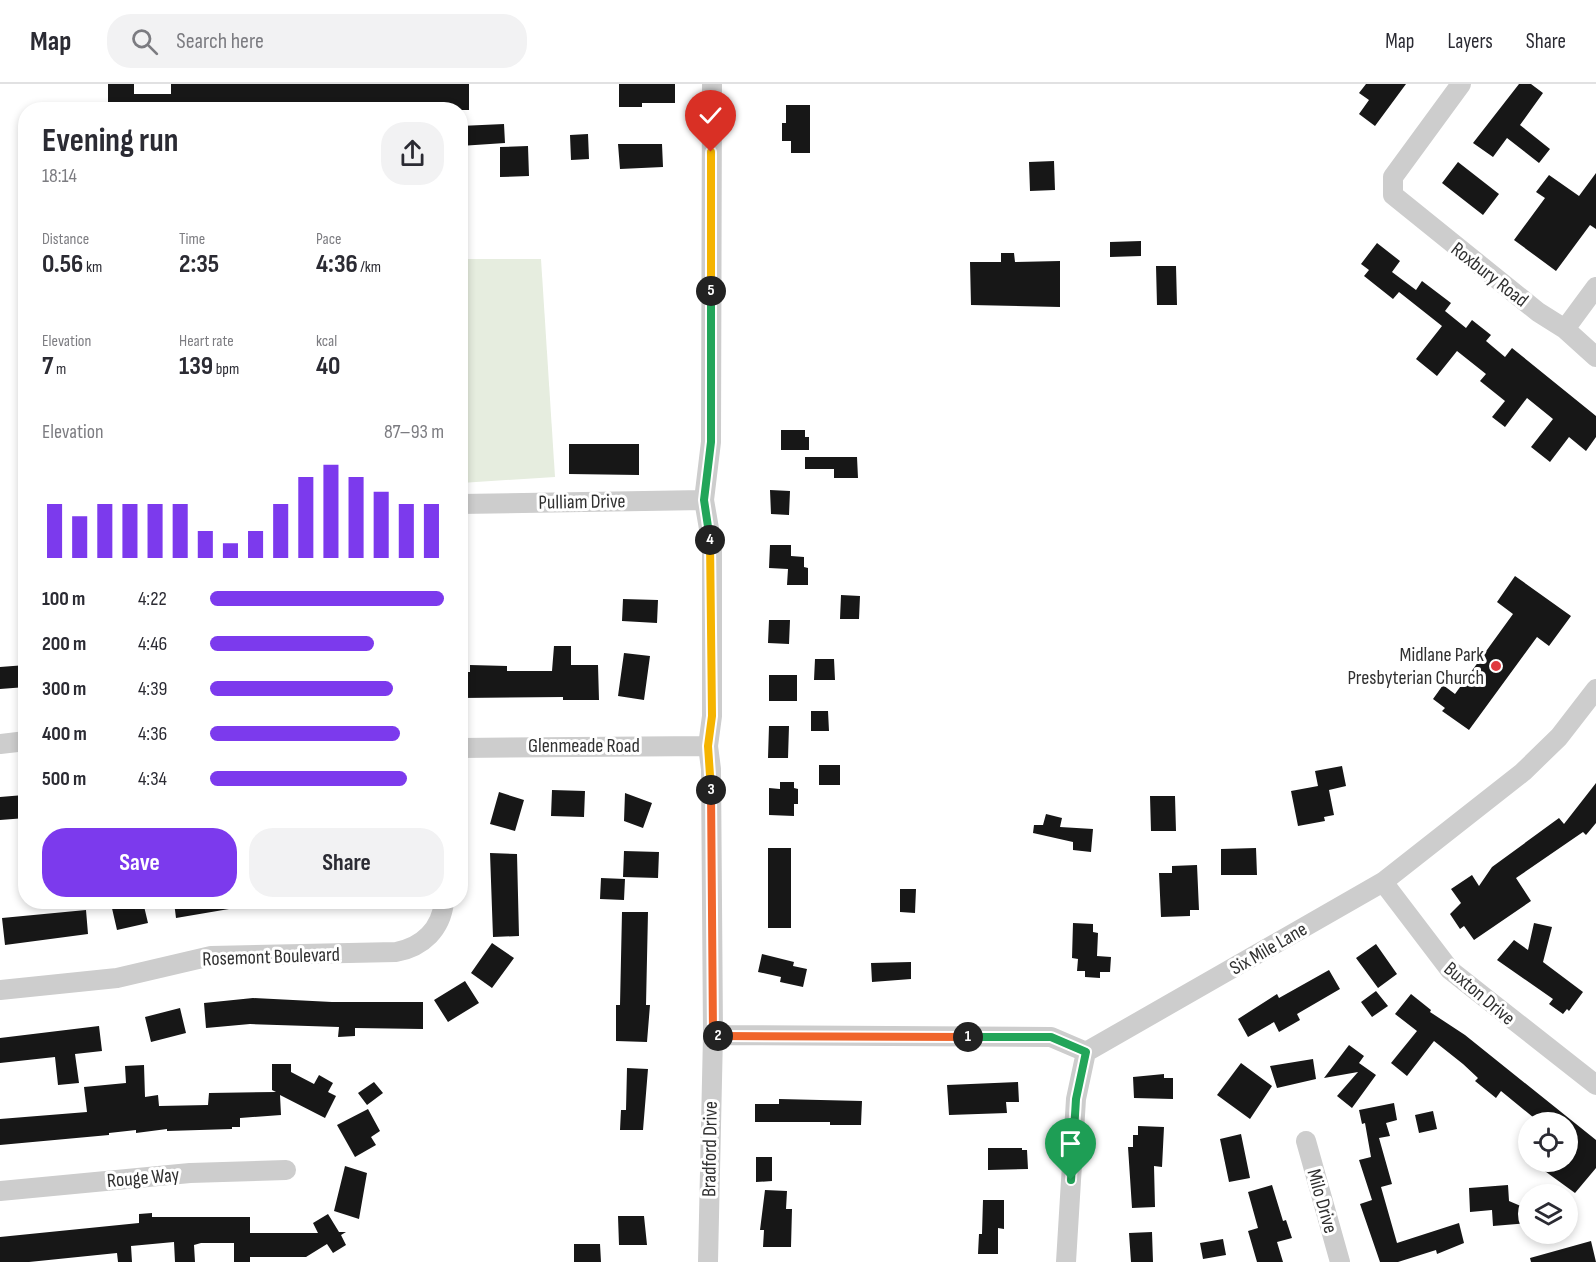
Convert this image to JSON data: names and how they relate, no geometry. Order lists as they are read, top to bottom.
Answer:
{
  "streets": {
    "street": [
      "Roxbury Road",
      "Pulliam Drive",
      "Glenmeade Road",
      "Six Mile Lane",
      "Rosemont Boulevard",
      "Buxton Drive",
      "Bradford Drive",
      "Rouge Way",
      "Milo Drive"
    ]
  },
  "crossings": [
    ["Pulliam Drive", "Bradford Drive"],
    ["Glenmeade Road", "Bradford Drive"],
    ["Six Mile Lane", "Buxton Drive"]
  ],
  "places": ["Midlane Park Presbyterian Church"],
  "page": {
    "header": "Map",
    "search": "Search here",
    "nav": ["Map", "Layers", "Share"],
    "heading": ["Evening run", "18:14"],
    "stats": [
      ["Distance", "0.56 km"],
      ["Time", "2:35"],
      ["Pace", "4:36 /km"],
      ["Elevation", "7 m"],
      ["Heart rate", "139 bpm"],
      ["kcal", "40"]
    ],
    "pins": [
      "5",
      "4",
      "3",
      "2",
      "1"
    ],
    "chart": ["Elevation", "87–93 m"],
    "list": [
      {
        "name": "100 m",
        "note": "4:22"
      },
      {
        "name": "200 m",
        "note": "4:46"
      },
      {
        "name": "300 m",
        "note": "4:39"
      },
      {
        "name": "400 m",
        "note": "4:36"
      },
      {
        "name": "500 m",
        "note": "4:34"
      }
    ],
    "buttons": ["Save", "Share"]
  }
}
